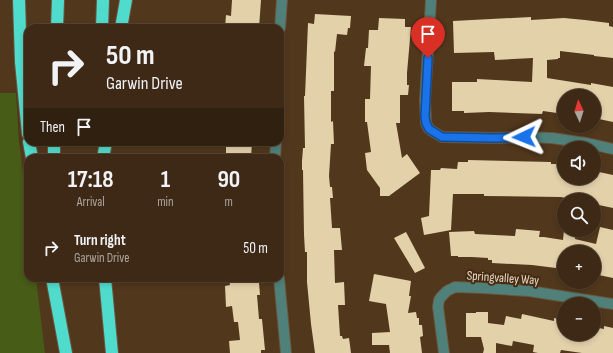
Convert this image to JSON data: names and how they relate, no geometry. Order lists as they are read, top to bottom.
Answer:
{
  "streets": {
    "street": ["Springvalley Way"]
  },
  "north": "top",
  "page": {
    "turn": ["50 m", "Garwin Drive"],
    "map_buttons": ["+", "−"],
    "then": "Then",
    "eta": [
      "17:18",
      "Arrival",
      "1",
      "min",
      "90",
      "m"
    ],
    "list": [
      {
        "name": "Turn right",
        "note": "Garwin Drive",
        "value": "50 m"
      }
    ]
  }
}
